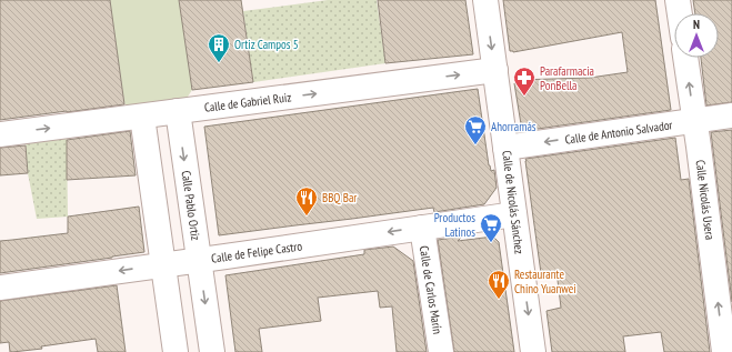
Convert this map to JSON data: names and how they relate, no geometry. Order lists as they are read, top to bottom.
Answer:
{
  "streets": {
    "street": [
      "Calle de Gabriel Ruiz",
      "Calle de Antonio Salvador",
      "Calle Nicolás Usera",
      "Calle de Nicolás Sánchez",
      "Calle Pablo Ortiz",
      "Calle de Felipe Castro",
      "Calle de Carlos Marín"
    ]
  },
  "crossings": [
    ["Calle de Gabriel Ruiz", "Calle de Nicolás Sánchez"],
    ["Calle de Gabriel Ruiz", "Calle Pablo Ortiz"],
    ["Calle de Antonio Salvador", "Calle Nicolás Usera"],
    ["Calle de Antonio Salvador", "Calle de Nicolás Sánchez"],
    ["Calle de Nicolás Sánchez", "Calle de Felipe Castro"],
    ["Calle Pablo Ortiz", "Calle de Felipe Castro"],
    ["Calle de Felipe Castro", "Calle de Carlos Marín"]
  ],
  "one_way": [
    "Calle de Gabriel Ruiz",
    "Calle de Antonio Salvador",
    "Calle Nicolás Usera",
    "Calle de Nicolás Sánchez",
    "Calle de Felipe Castro"
  ],
  "places": {
    "building": ["Ortiz Campos 5"],
    "pharmacy": ["Parafarmacia PonBella"],
    "supermarket": ["Ahorramás", "Productos Latinos"],
    "restaurant": ["BBQ Bar", "Restaurante Chino Yuanwei"]
  },
  "north": "top"
}
